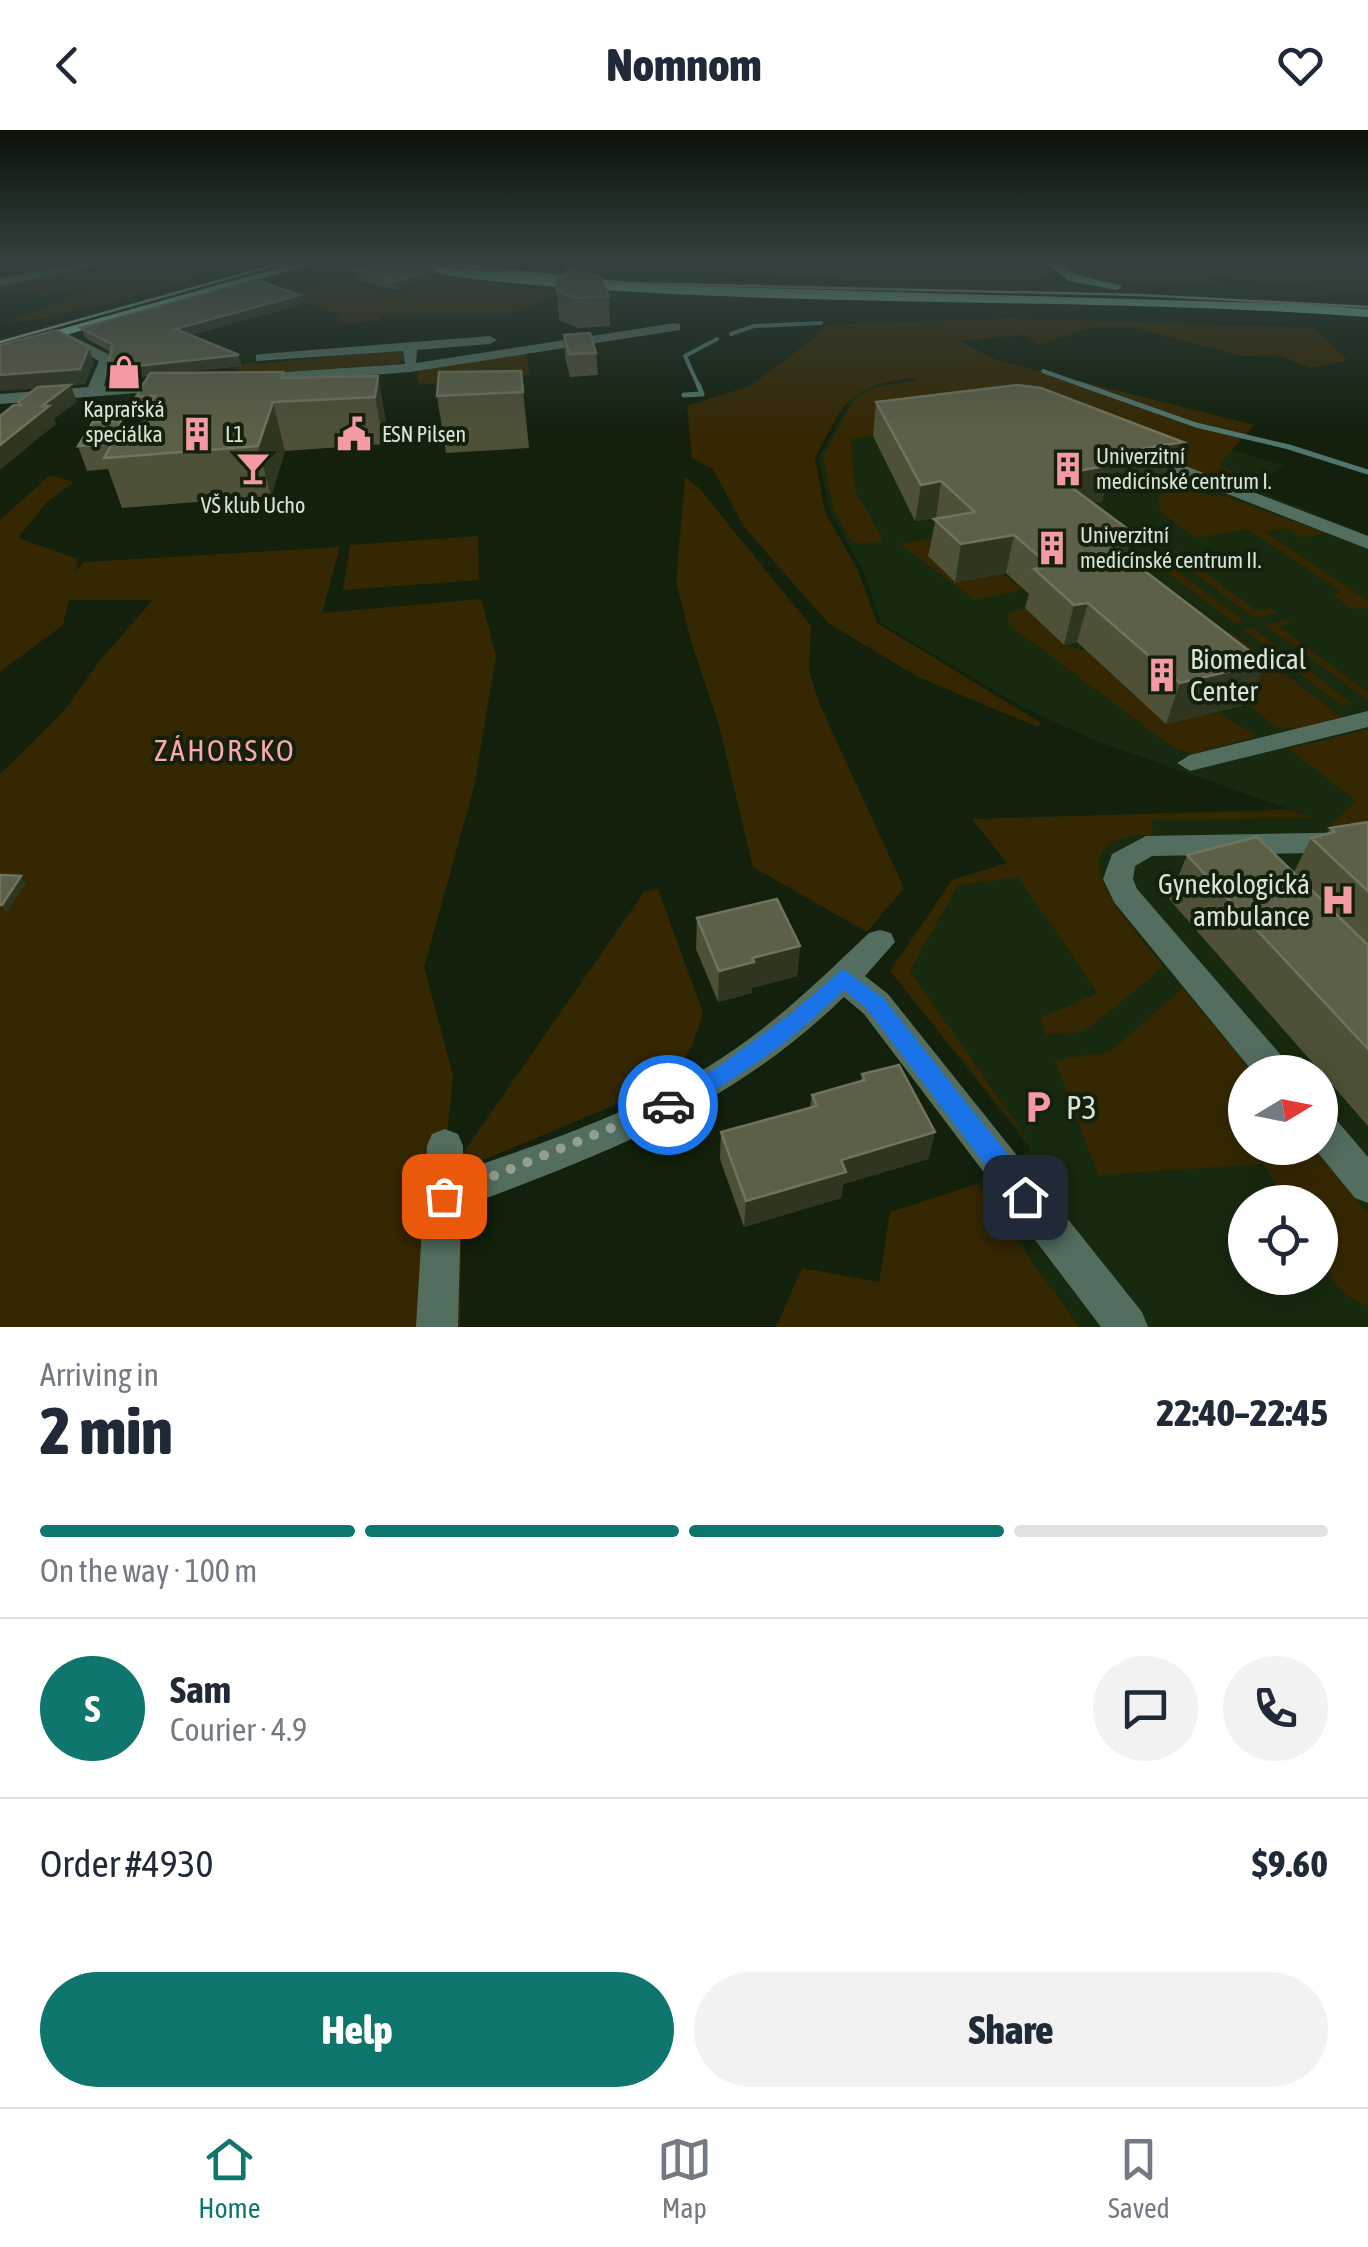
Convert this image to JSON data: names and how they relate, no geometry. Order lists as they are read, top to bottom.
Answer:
{
  "districts": ["ZÁHORSKO"],
  "places": {
    "shop": ["Kaprařská speciálka"],
    "building": [
      "L1",
      "Univerzitní medicínské centrum I.",
      "Univerzitní medicínské centrum II.",
      "Biomedical Center"
    ],
    "public building": ["ESN Pilsen"],
    "bar": ["VŠ klub Ucho"],
    "hospital": ["Gynekologická ambulance"],
    "parking": ["P3"]
  },
  "north": "right",
  "page": {
    "header": "Nomnom",
    "heading": ["2 min", "Arriving in", "22:40–22:45"],
    "panel": [
      "Sam",
      "Courier · 4.9",
      "Order #4930",
      "$9.60"
    ],
    "bar": "On the way · 100 m",
    "round": "S",
    "buttons": ["Help", "Share"],
    "tabs": ["Home", "Map", "Saved"]
  }
}
